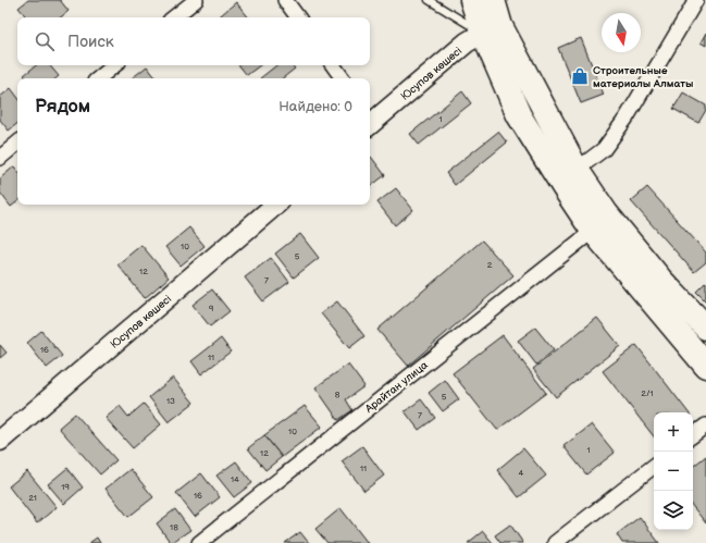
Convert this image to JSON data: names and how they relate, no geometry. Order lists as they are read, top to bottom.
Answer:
{
  "streets": {
    "street": ["Юсупов көшесі", "Арайтан улица"]
  },
  "places": {
    "shop": ["Строительные материалы Алматы"]
  },
  "house_numbers": [
    "1",
    "10",
    "5",
    "2",
    "12",
    "7",
    "9",
    "16",
    "11",
    "2/1",
    "8",
    "5",
    "13",
    "7",
    "10",
    "1",
    "12",
    "11",
    "4",
    "14",
    "19",
    "16",
    "21",
    "18"
  ],
  "north": "bottom",
  "page": {
    "search": "Поиск",
    "heading": ["Рядом", "Найдено: 0"],
    "map_buttons": ["+", "−"]
  }
}
